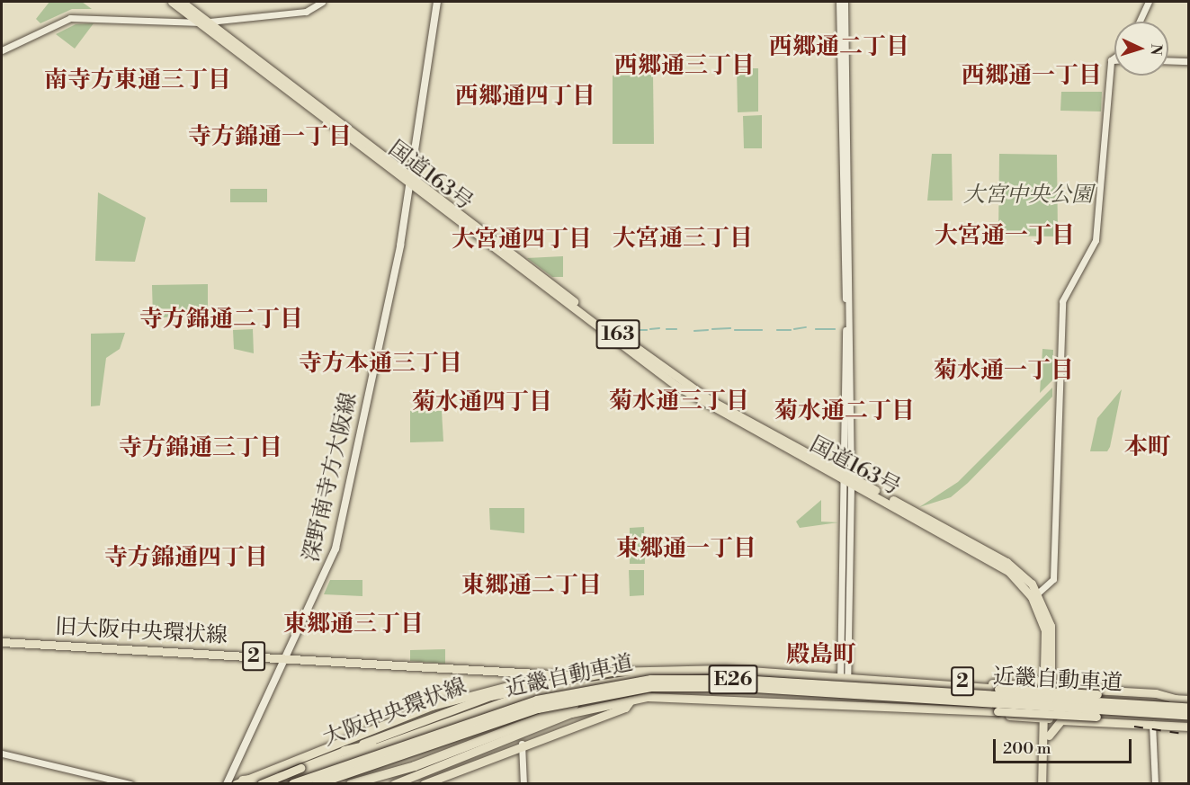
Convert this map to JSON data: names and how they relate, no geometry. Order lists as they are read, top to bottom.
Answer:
{
  "streets": {
    "highway": ["2", "近畿自動車道", "E26"],
    "main road": [
      "国道163号",
      "163",
      "深野南寺方大阪線",
      "旧大阪中央環状線",
      "大阪中央環状線"
    ]
  },
  "crossings": [
    ["国道163号", "深野南寺方大阪線"],
    ["国道163号", "2"],
    ["深野南寺方大阪線", "旧大阪中央環状線"],
    ["旧大阪中央環状線", "大阪中央環状線"],
    ["2", "近畿自動車道"],
    ["2", "大阪中央環状線"]
  ],
  "districts": [
    "西郷通二丁目",
    "西郷通三丁目",
    "西郷通一丁目",
    "南寺方東通三丁目",
    "西郷通四丁目",
    "寺方錦通一丁目",
    "大宮通一丁目",
    "大宮通三丁目",
    "大宮通四丁目",
    "寺方錦通二丁目",
    "寺方本通三丁目",
    "菊水通一丁目",
    "菊水通三丁目",
    "菊水通四丁目",
    "菊水通二丁目",
    "本町",
    "寺方錦通三丁目",
    "東郷通一丁目",
    "寺方錦通四丁目",
    "東郷通二丁目",
    "東郷通三丁目",
    "殿島町"
  ],
  "parks": ["大宮中央公園"],
  "scale_bar": "200 m",
  "north": "right"
}
